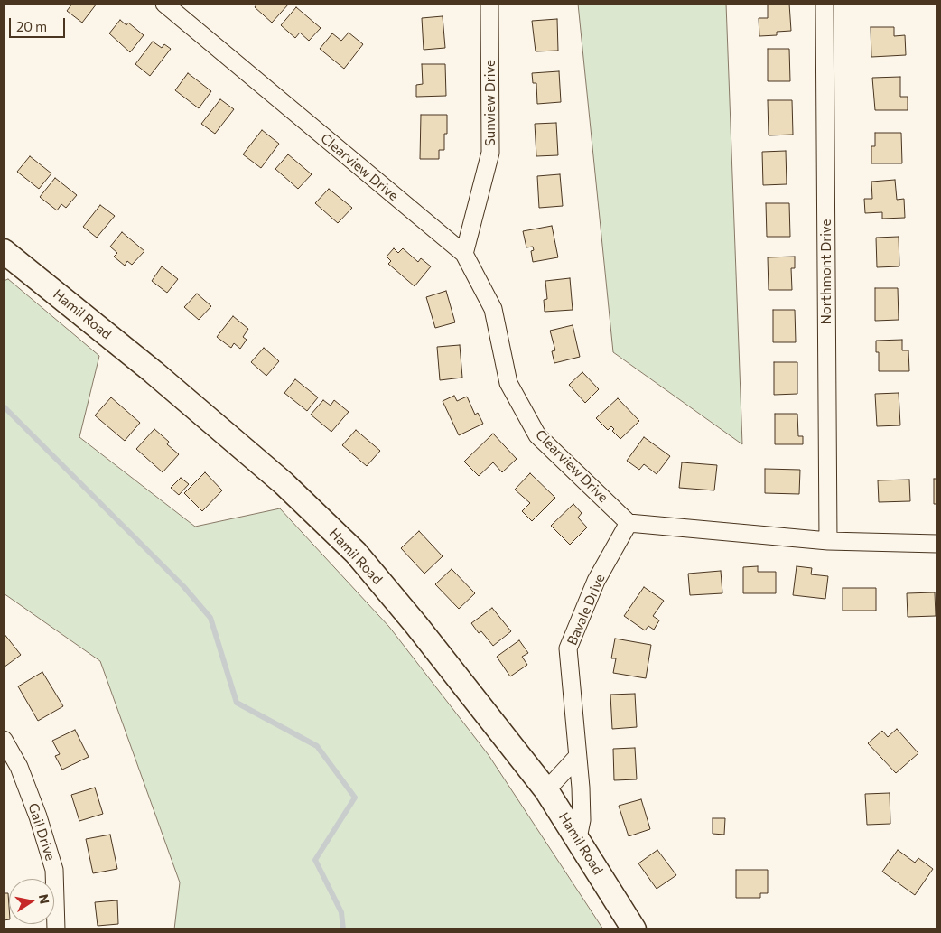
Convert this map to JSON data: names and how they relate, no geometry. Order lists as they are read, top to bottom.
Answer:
{
  "streets": {
    "street": [
      "Sunview Drive",
      "Clearview Drive",
      "Northmont Drive",
      "Hamil Road",
      "Bavale Drive",
      "Gail Drive"
    ]
  },
  "crossings": [
    ["Sunview Drive", "Clearview Drive"],
    ["Clearview Drive", "Bavale Drive"],
    ["Hamil Road", "Bavale Drive"]
  ],
  "scale_bar": "20 m",
  "north": "right"
}
